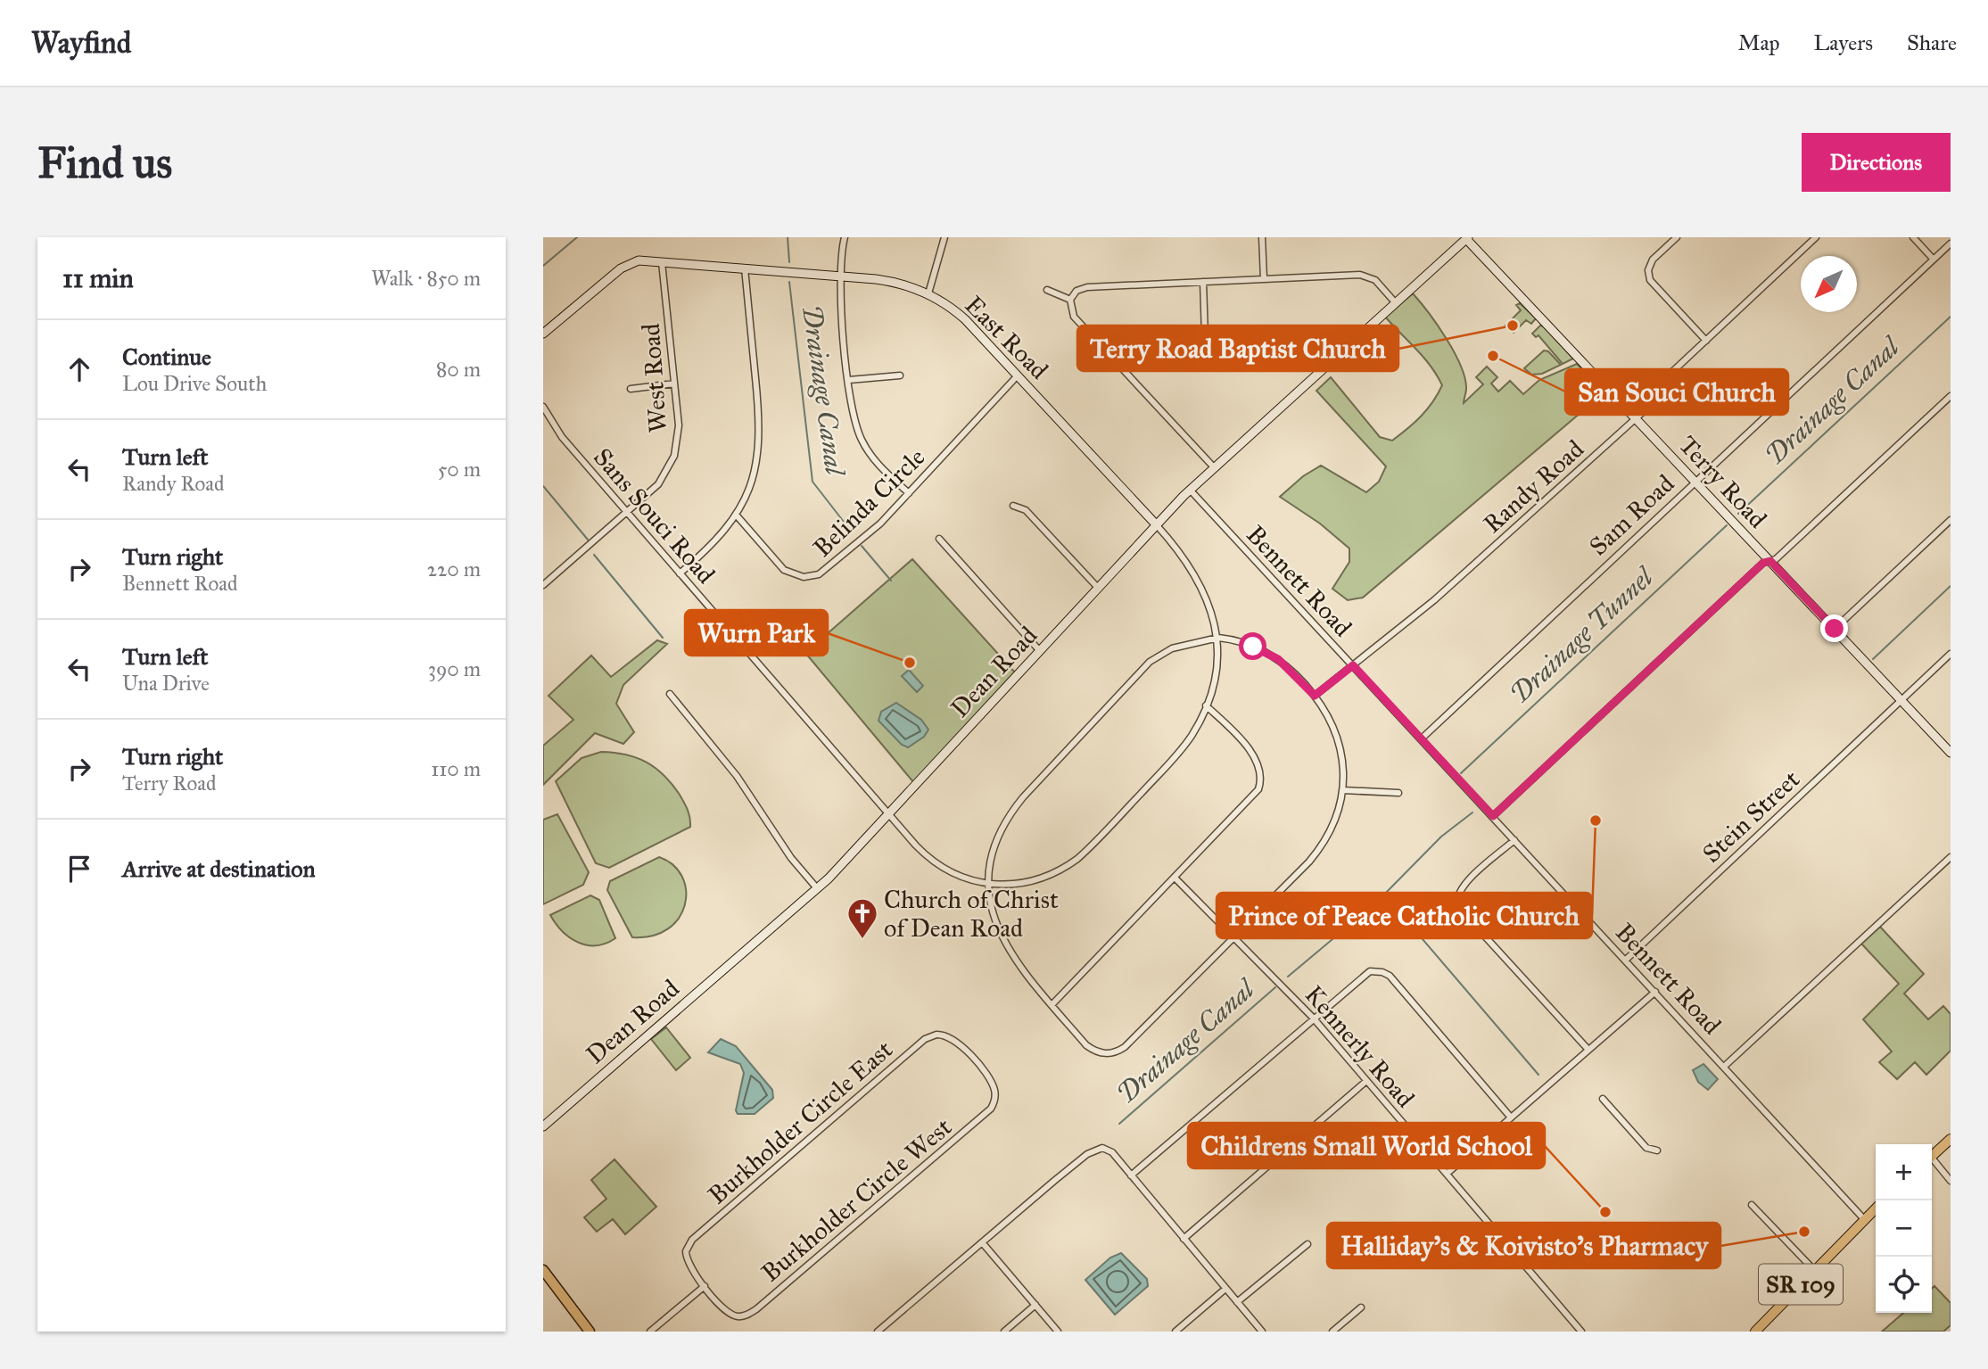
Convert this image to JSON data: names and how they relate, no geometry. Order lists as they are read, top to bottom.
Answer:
{
  "streets": {
    "main road": ["SR 109"],
    "street": [
      "East Road",
      "West Road",
      "Terry Road",
      "Randy Road",
      "Belinda Circle",
      "Sam Road",
      "Sans Souci Road",
      "Bennett Road",
      "Dean Road",
      "Stein Street",
      "Kennerly Road",
      "Burkholder Circle East",
      "Burkholder Circle West"
    ]
  },
  "crossings": [
    ["East Road", "West Road"],
    ["East Road", "Belinda Circle"],
    ["East Road", "Dean Road"],
    ["West Road", "Sans Souci Road"],
    ["Terry Road", "Randy Road"],
    ["Terry Road", "Sam Road"],
    ["Terry Road", "Dean Road"],
    ["Terry Road", "Stein Street"],
    ["Randy Road", "Bennett Road"],
    ["Sam Road", "Bennett Road"],
    ["Sans Souci Road", "Dean Road"],
    ["Bennett Road", "Dean Road"],
    ["Bennett Road", "Stein Street"],
    ["Bennett Road", "SR 109"],
    ["Burkholder Circle East", "Burkholder Circle West"]
  ],
  "water": ["Drainage Canal", "Drainage Tunnel"],
  "places": {
    "other": [
      "Terry Road Baptist Church",
      "San Souci Church",
      "Wurn Park",
      "Prince of Peace Catholic Church",
      "Childrens Small World School",
      "Halliday's & Koivisto's Pharmacy"
    ],
    "church": ["Church of Christ of Dean Road"]
  },
  "north": "bottom left",
  "page": {
    "header": "Wayfind",
    "nav": ["Map", "Layers", "Share"],
    "buttons": "Directions",
    "title": "Find us",
    "heading": ["11 min", "Walk · 850 m"],
    "list": [
      ["Continue", "Lou Drive South", "80 m"],
      ["Turn left", "Randy Road", "50 m"],
      ["Turn right", "Bennett Road", "220 m"],
      ["Turn left", "Una Drive", "390 m"],
      ["Turn right", "Terry Road", "110 m"],
      "Arrive at destination"
    ],
    "map_buttons": ["+", "−"]
  }
}
